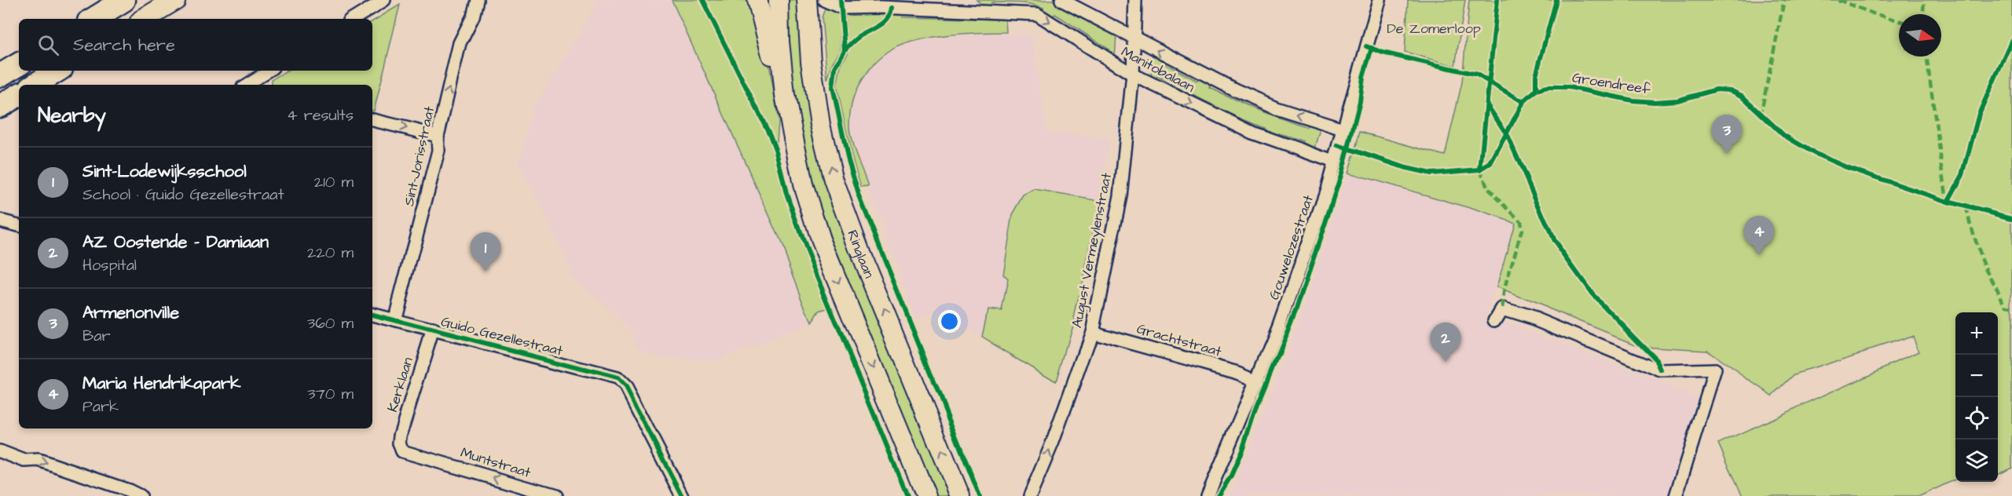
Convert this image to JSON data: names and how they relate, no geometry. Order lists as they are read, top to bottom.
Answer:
{
  "streets": {
    "main road": ["Ringlaan"],
    "street": [
      "Manitobalaan",
      "Sint-Jorisstraat",
      "Gouwelozestraat",
      "August Vermeylenstraat",
      "Guido Gezellestraat",
      "Grachtstraat",
      "Kerklaan",
      "Muntstraat"
    ],
    "cycle path": ["Groendreef"]
  },
  "crossings": [
    ["Manitobalaan", "Gouwelozestraat"],
    ["Manitobalaan", "August Vermeylenstraat"],
    ["Sint-Jorisstraat", "Guido Gezellestraat"],
    ["Gouwelozestraat", "Grachtstraat"],
    ["August Vermeylenstraat", "Grachtstraat"],
    ["Guido Gezellestraat", "Kerklaan"],
    ["Kerklaan", "Muntstraat"]
  ],
  "one_way": ["Sint-Jorisstraat", "Muntstraat"],
  "parks": ["De Zomerloop"],
  "north": "right",
  "page": {
    "search": "Search here",
    "heading": ["Nearby", "4 results"],
    "pins": [
      "3",
      "4",
      "1",
      "2"
    ],
    "list": [
      {
        "mark": "1",
        "name": "Sint-Lodewijksschool",
        "note": "School · Guido Gezellestraat",
        "value": "210 m"
      },
      {
        "mark": "2",
        "name": "AZ Oostende - Damiaan",
        "note": "Hospital",
        "value": "220 m"
      },
      {
        "mark": "3",
        "name": "Armenonville",
        "note": "Bar",
        "value": "360 m"
      },
      {
        "mark": "4",
        "name": "Maria Hendrikapark",
        "note": "Park",
        "value": "370 m"
      }
    ],
    "map_buttons": ["+", "−"]
  }
}
